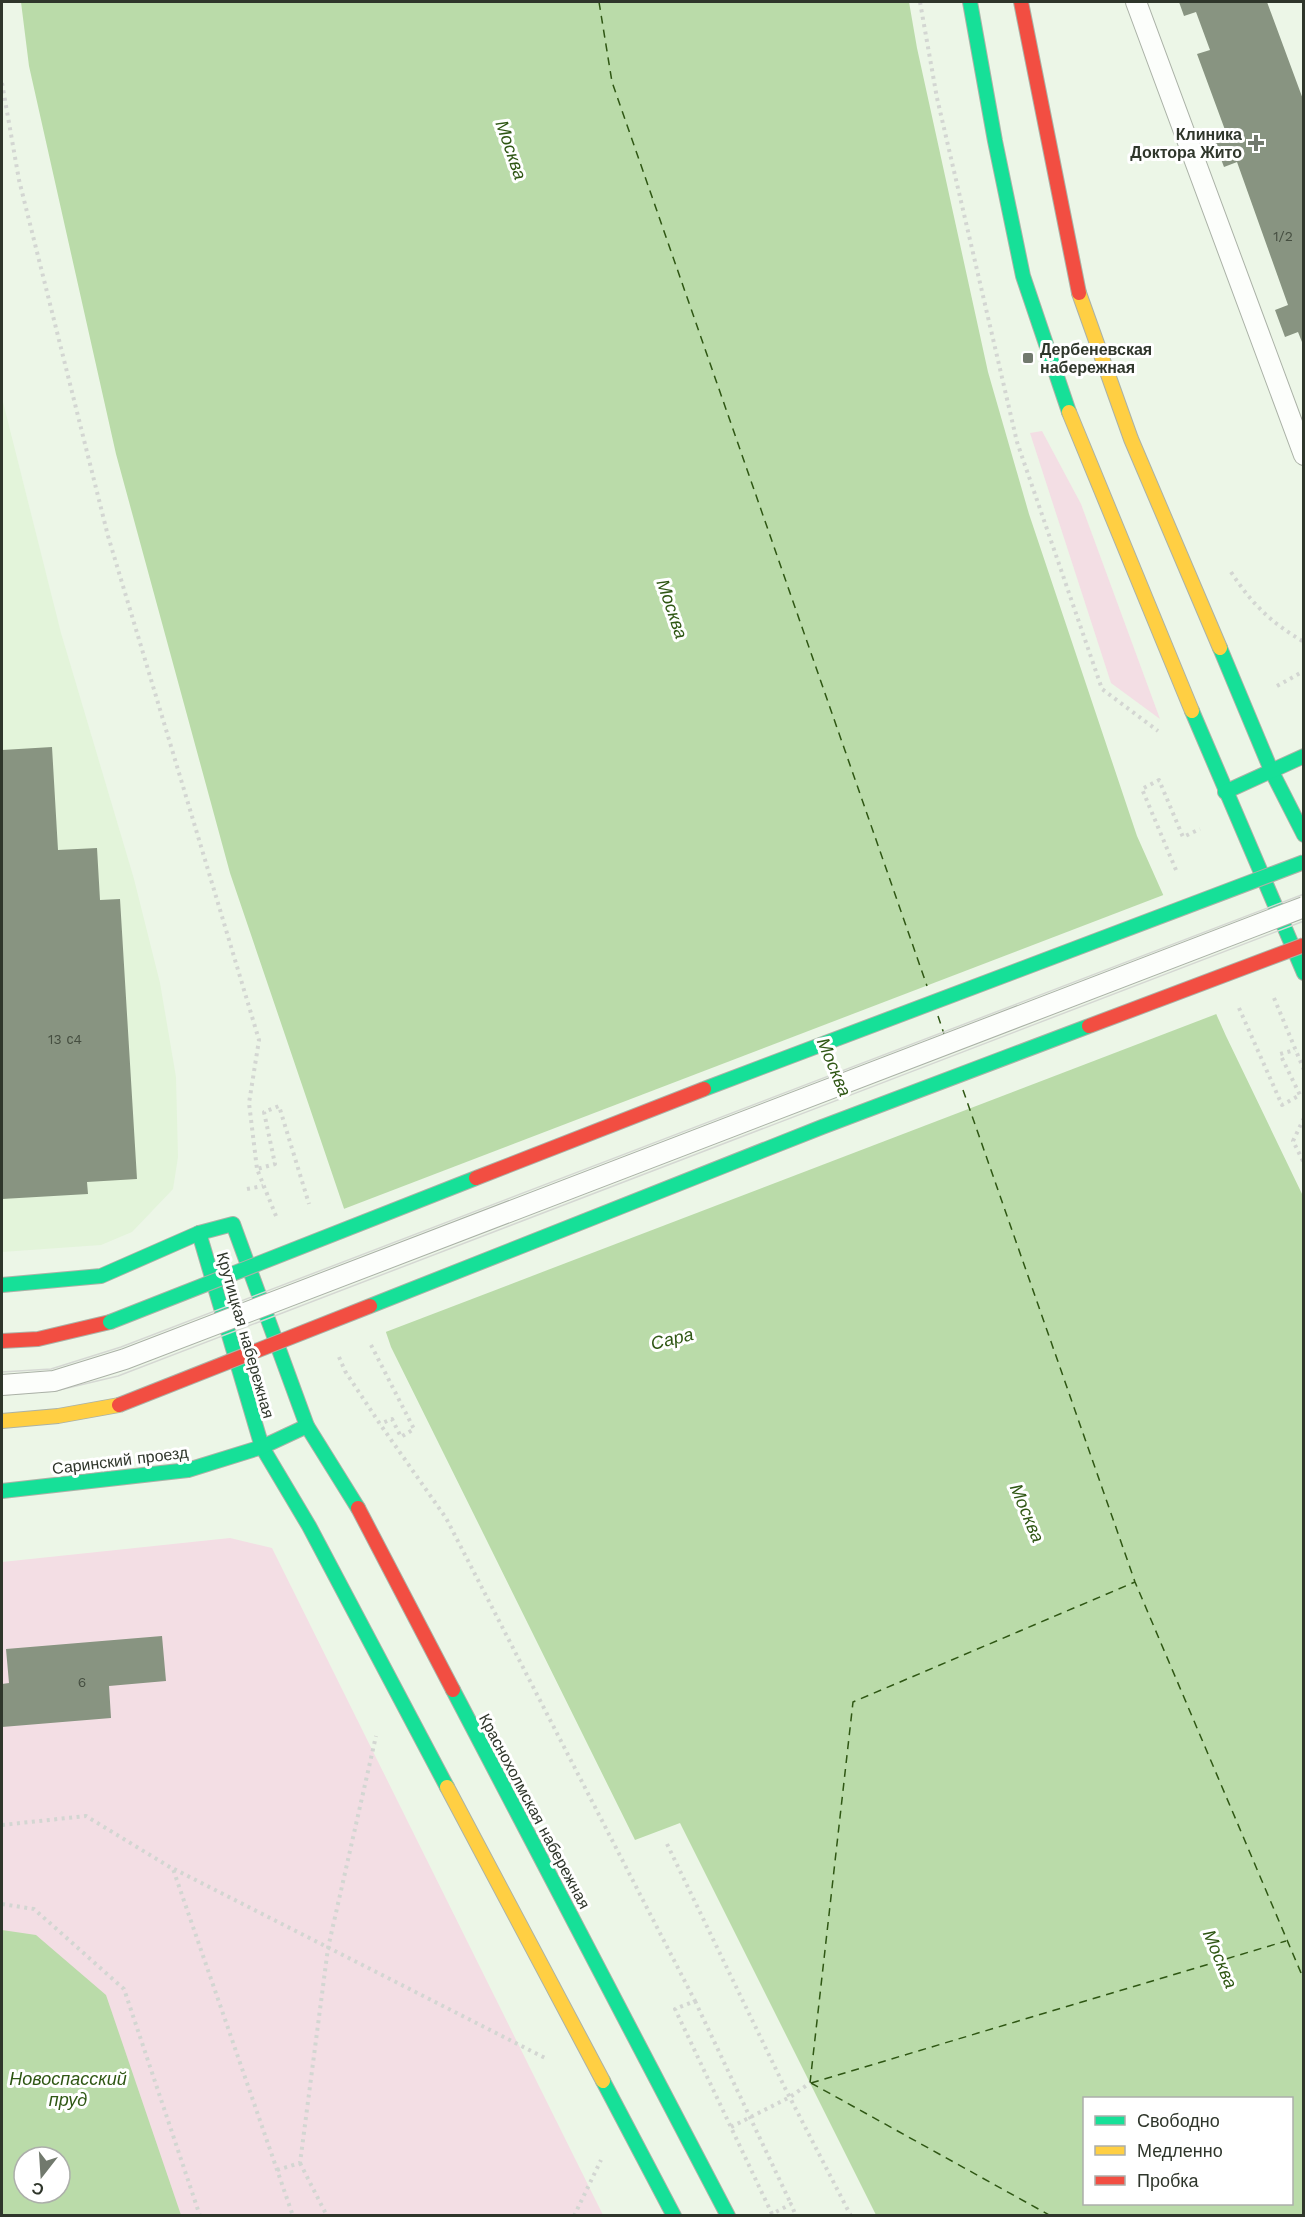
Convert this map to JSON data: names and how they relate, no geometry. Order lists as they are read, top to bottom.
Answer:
{
  "streets": {
    "main road": ["Крутицкая набережная", "Саринский проезд", "Краснохолмская набережная"]
  },
  "crossings": [
    ["Крутицкая набережная", "Саринский проезд"],
    ["Крутицкая набережная", "Краснохолмская набережная"],
    ["Саринский проезд", "Краснохолмская набережная"]
  ],
  "water": ["Москва", "Сара", "Новоспасский пруд"],
  "places": {
    "health": ["Клиника Доктора Жито"],
    "transit": ["Дербеневская набережная"]
  },
  "house_numbers": ["1/2", "13 с4", "6"],
  "legend": ["Свободно", "Медленно", "Пробка"],
  "north": "bottom"
}
